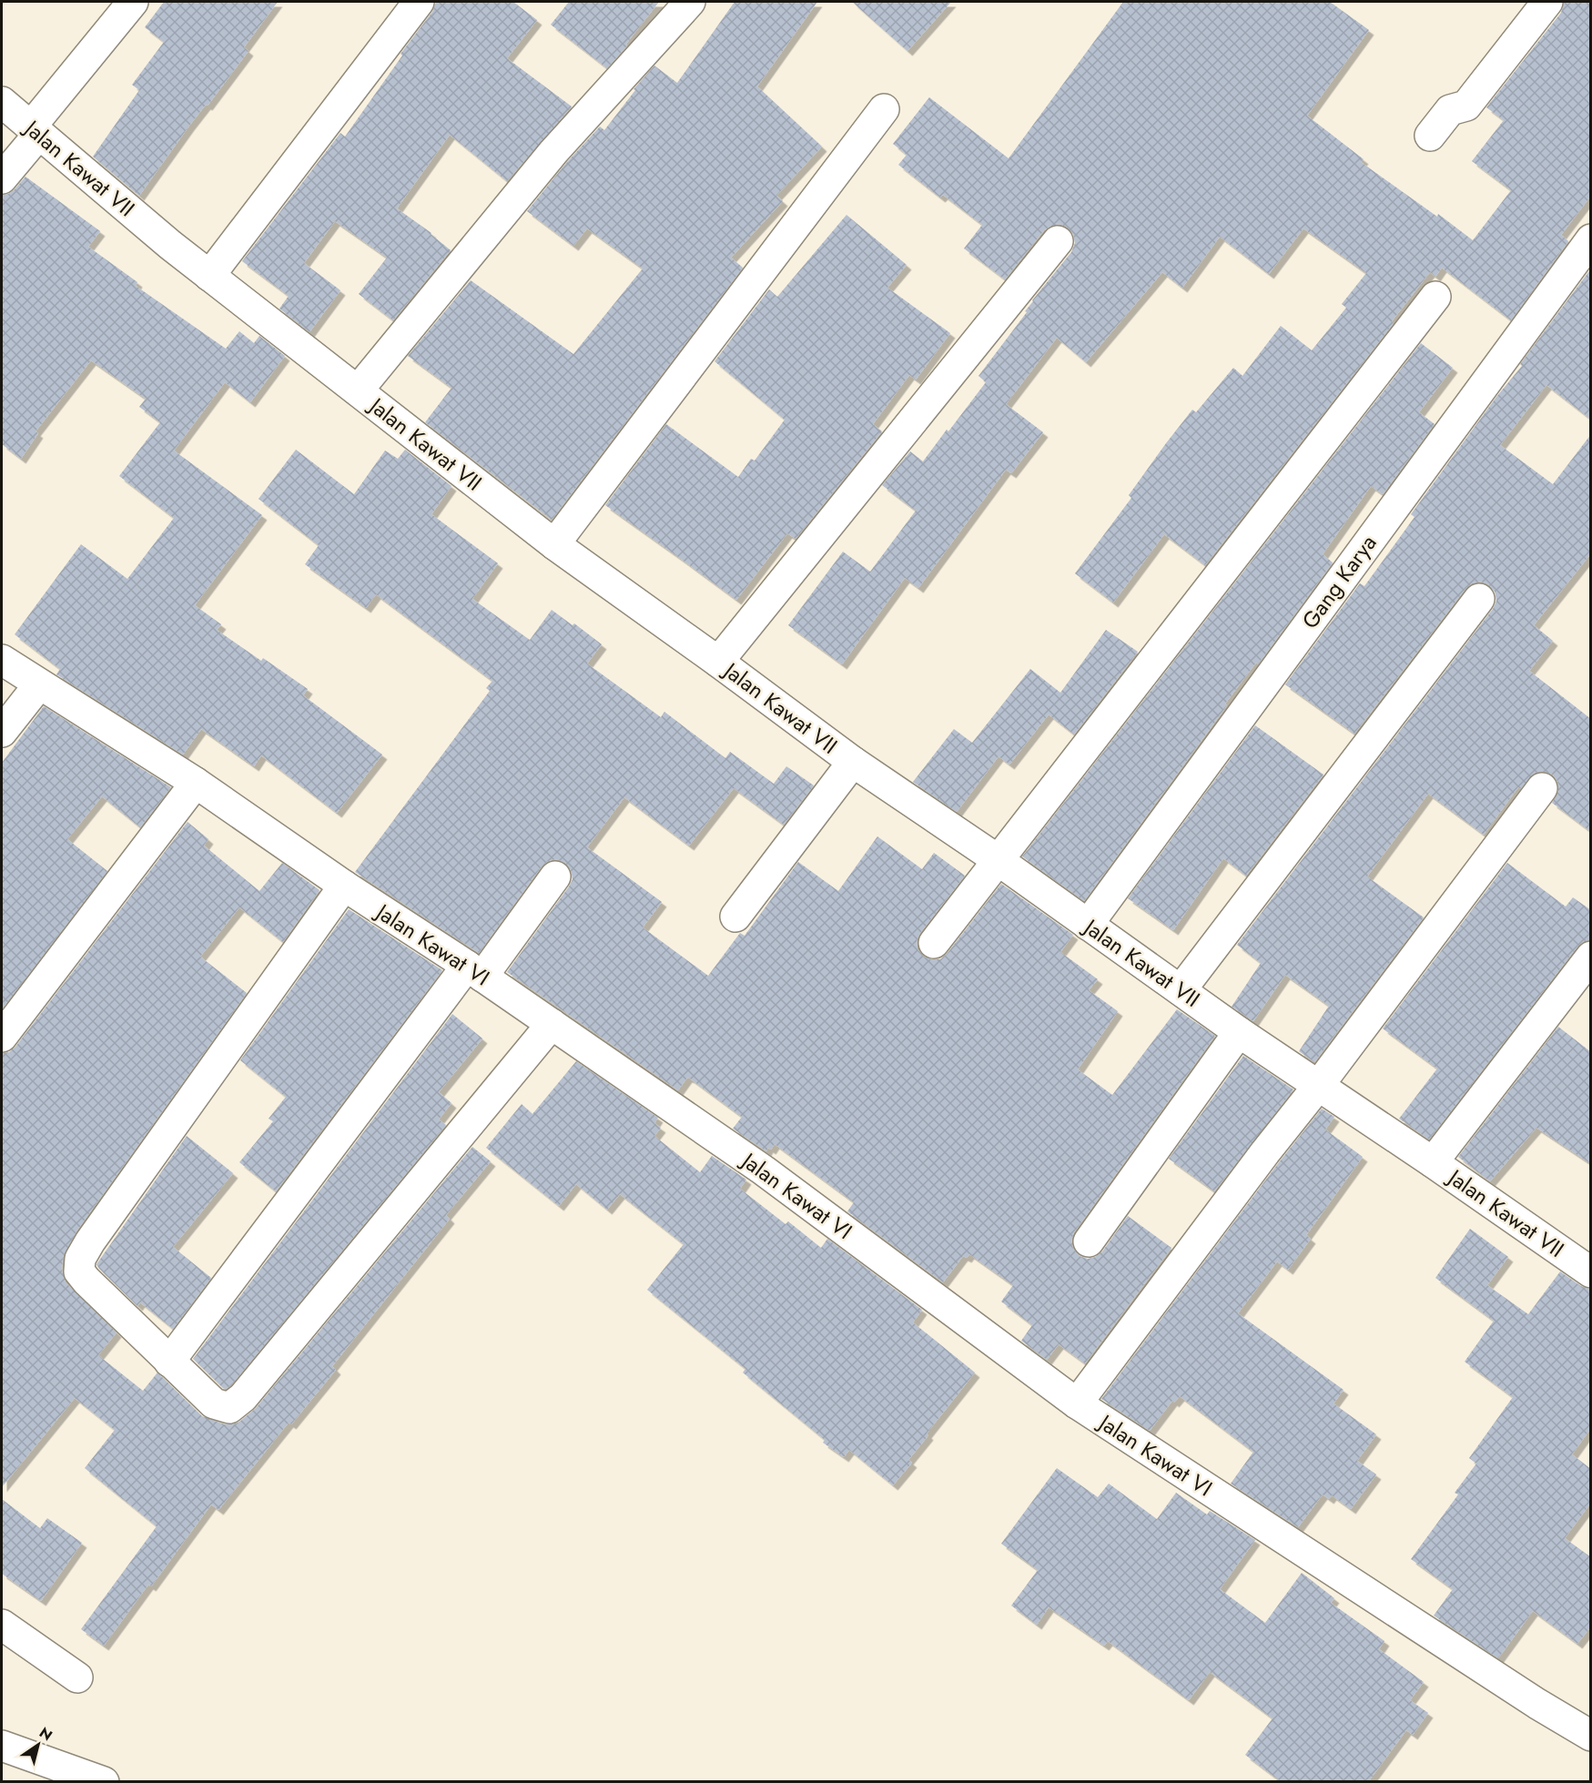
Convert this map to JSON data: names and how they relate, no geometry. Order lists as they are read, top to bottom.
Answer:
{
  "streets": {
    "main road": ["Jalan Kawat VII", "Gang Karya", "Jalan Kawat VI"]
  },
  "crossings": [
    ["Jalan Kawat VII", "Gang Karya"]
  ],
  "north": "top right"
}
